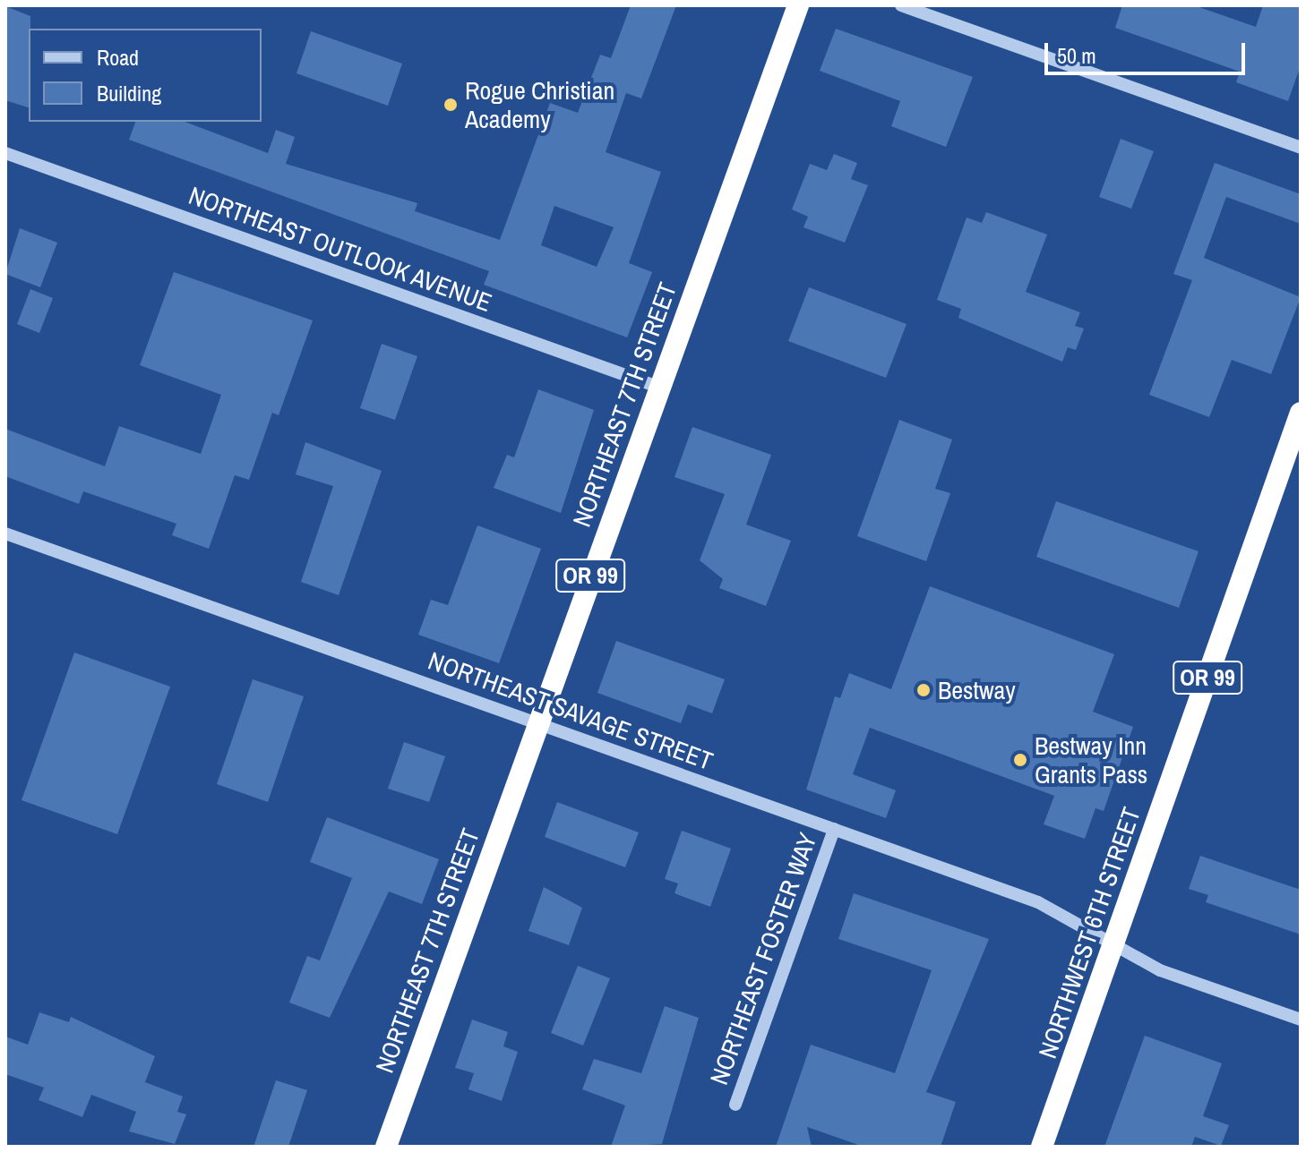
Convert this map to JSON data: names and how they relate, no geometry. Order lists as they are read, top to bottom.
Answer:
{
  "streets": {
    "highway": ["NORTHEAST 7TH STREET", "OR 99", "NORTHWEST 6TH STREET"],
    "street": ["NORTHEAST OUTLOOK AVENUE", "NORTHEAST SAVAGE STREET", "NORTHEAST FOSTER WAY"]
  },
  "crossings": [
    ["NORTHEAST OUTLOOK AVENUE", "NORTHEAST 7TH STREET"],
    ["NORTHEAST 7TH STREET", "NORTHEAST SAVAGE STREET"],
    ["NORTHEAST SAVAGE STREET", "NORTHWEST 6TH STREET"],
    ["NORTHEAST SAVAGE STREET", "NORTHEAST FOSTER WAY"]
  ],
  "places": ["Rogue Christian Academy", "Bestway", "Bestway Inn Grants Pass"],
  "legend": ["Road", "Building"],
  "scale_bar": "50 m"
}
